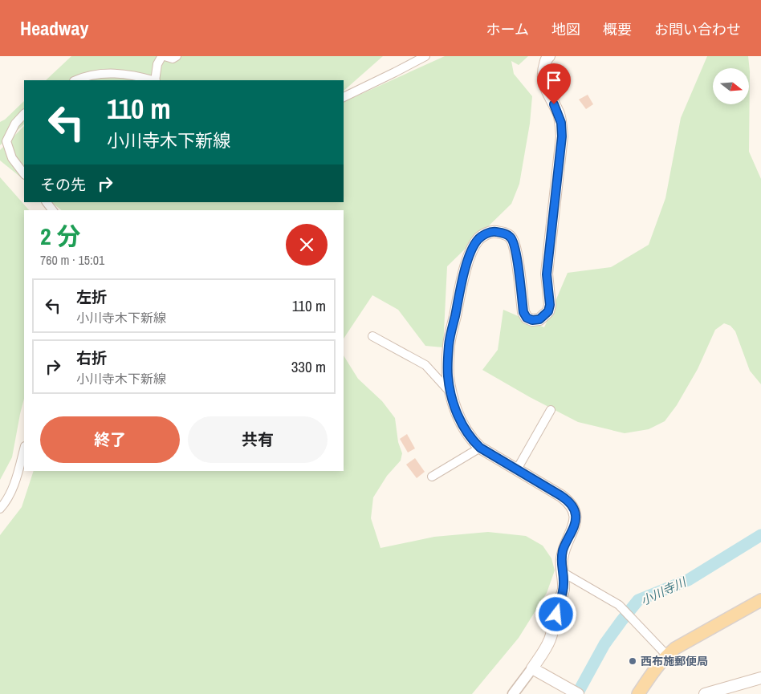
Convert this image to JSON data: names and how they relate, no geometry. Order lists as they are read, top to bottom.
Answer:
{
  "water": ["小川寺川"],
  "places": ["西布施郵便局"],
  "north": "right",
  "page": {
    "header": "Headway",
    "nav": [
      "ホーム",
      "地図",
      "概要",
      "お問い合わせ"
    ],
    "turn": ["110 m", "小川寺木下新線"],
    "then": "その先",
    "heading": ["2 分", "760 m · 15:01"],
    "list": [
      {
        "name": "左折",
        "note": "小川寺木下新線",
        "value": "110 m"
      },
      {
        "name": "右折",
        "note": "小川寺木下新線",
        "value": "330 m"
      }
    ],
    "buttons": ["終了", "共有"]
  }
}
